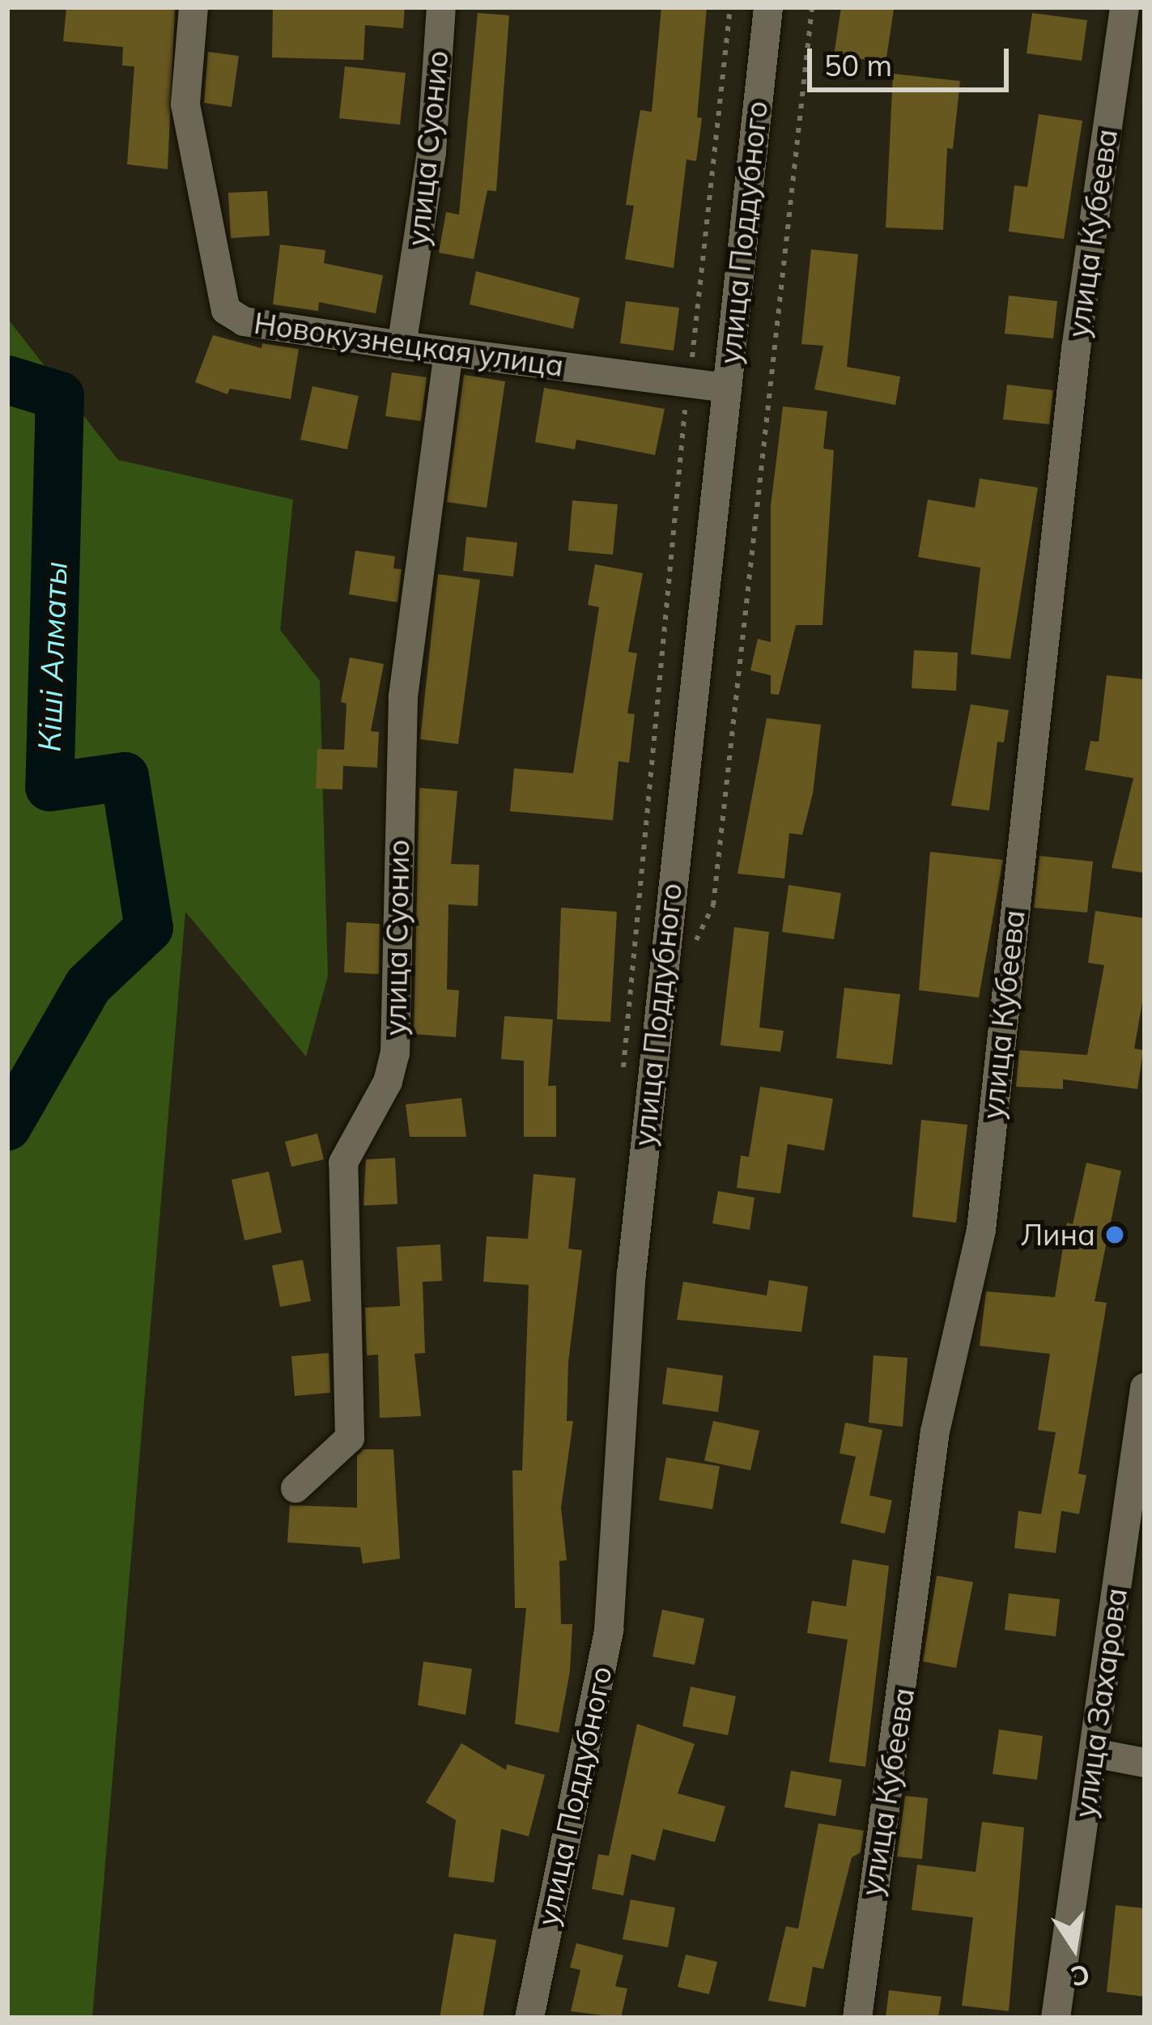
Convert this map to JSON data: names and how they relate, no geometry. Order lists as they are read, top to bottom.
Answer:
{
  "streets": {
    "street": [
      "улица Суонио",
      "улица Поддубного",
      "улица Кубеева",
      "Новокузнецкая улица",
      "улица Захарова"
    ]
  },
  "crossings": [
    ["улица Суонио", "Новокузнецкая улица"],
    ["улица Поддубного", "Новокузнецкая улица"]
  ],
  "water": ["Кіші Алматы"],
  "places": ["Лина"],
  "scale_bar": "50 m",
  "north": "bottom"
}
